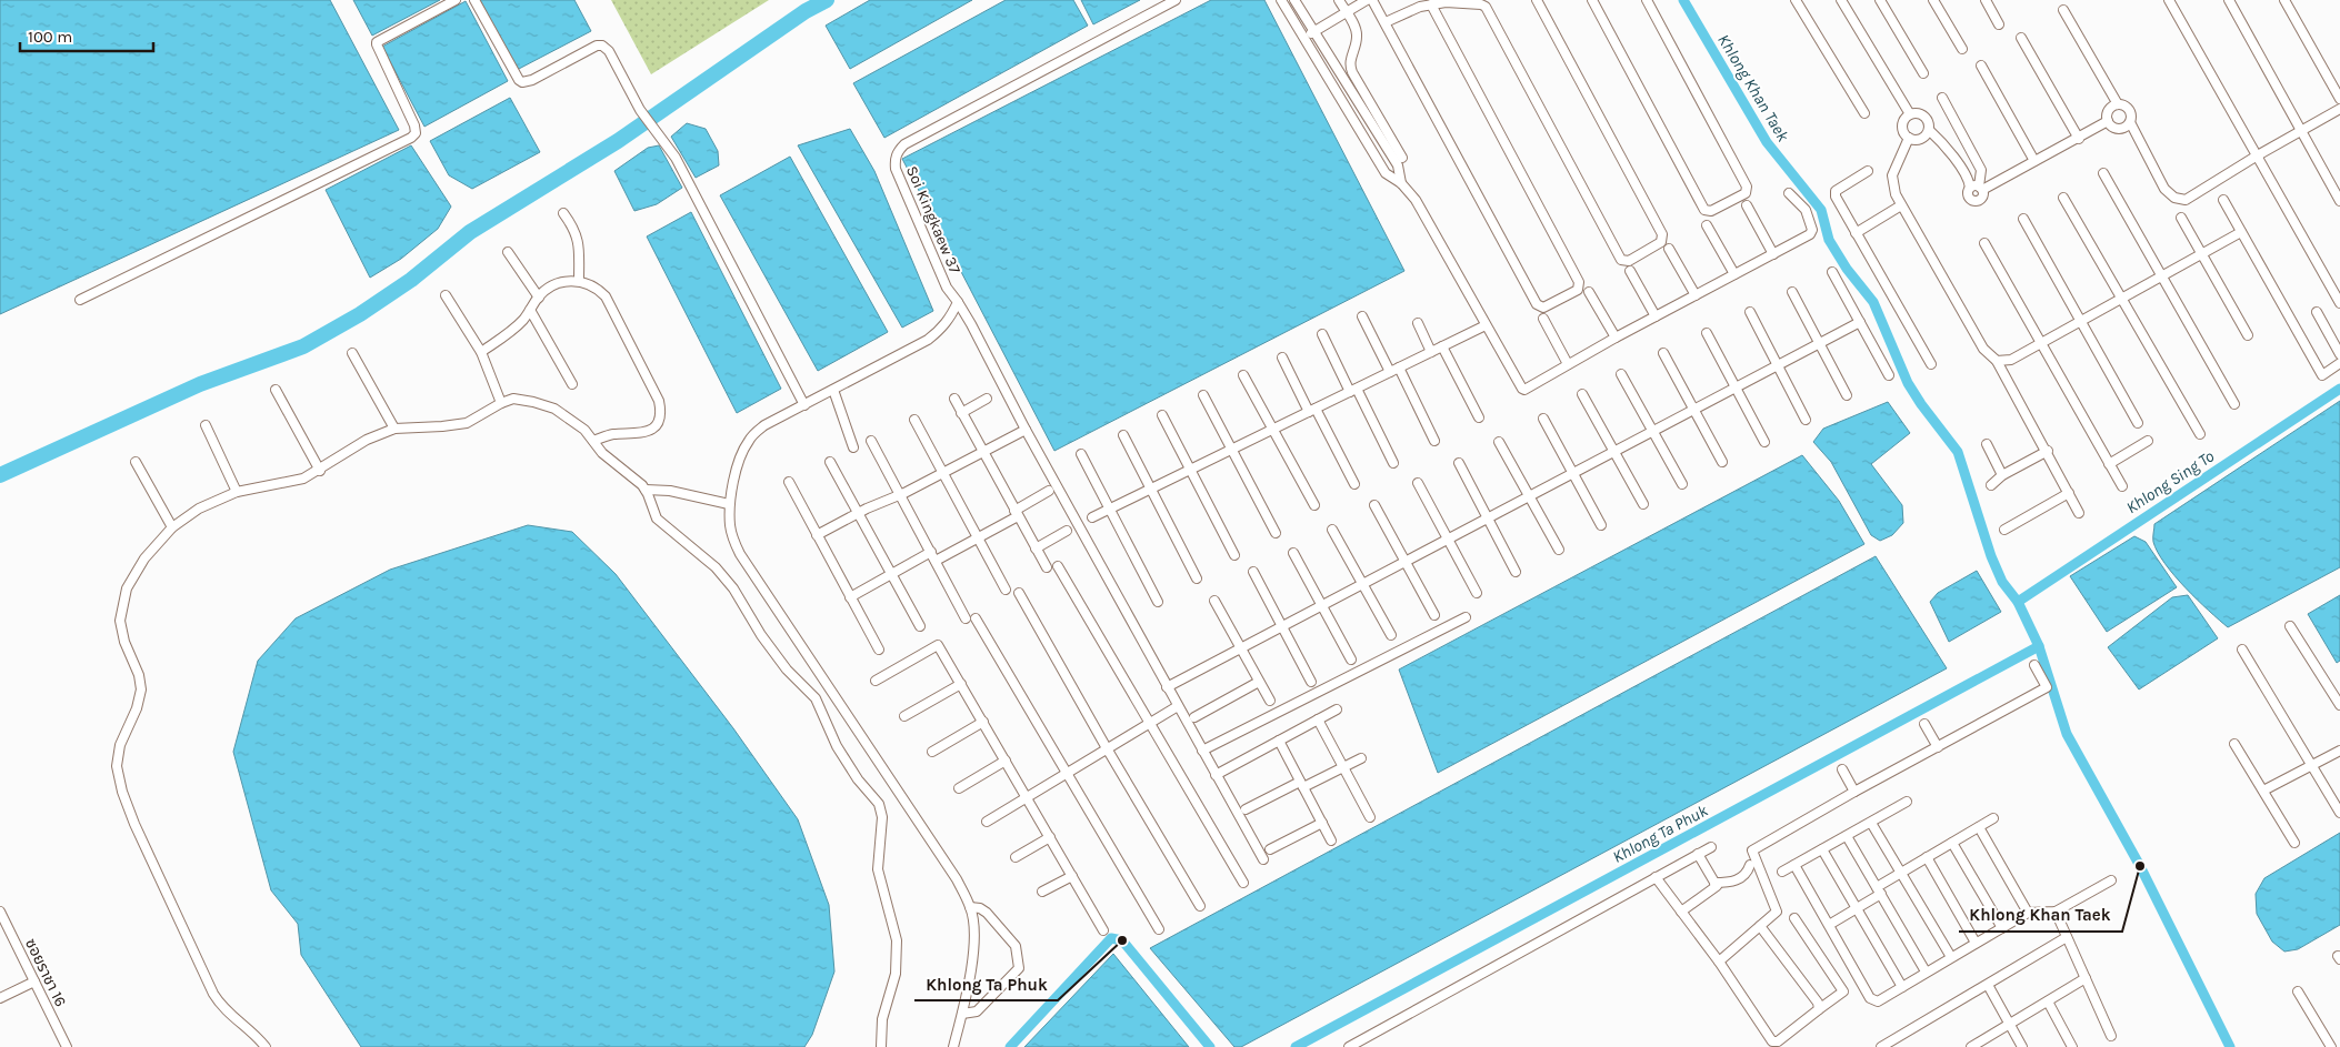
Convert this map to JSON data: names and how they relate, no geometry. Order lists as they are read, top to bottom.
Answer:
{
  "streets": {
    "street": ["Soi Kingkaew 37", "ซอยราชา 16"]
  },
  "water": ["Khlong Khan Taek", "Khlong Sing To", "Khlong Ta Phuk"],
  "places": ["Khlong Khan Taek", "Khlong Ta Phuk"],
  "scale_bar": "100 m"
}
